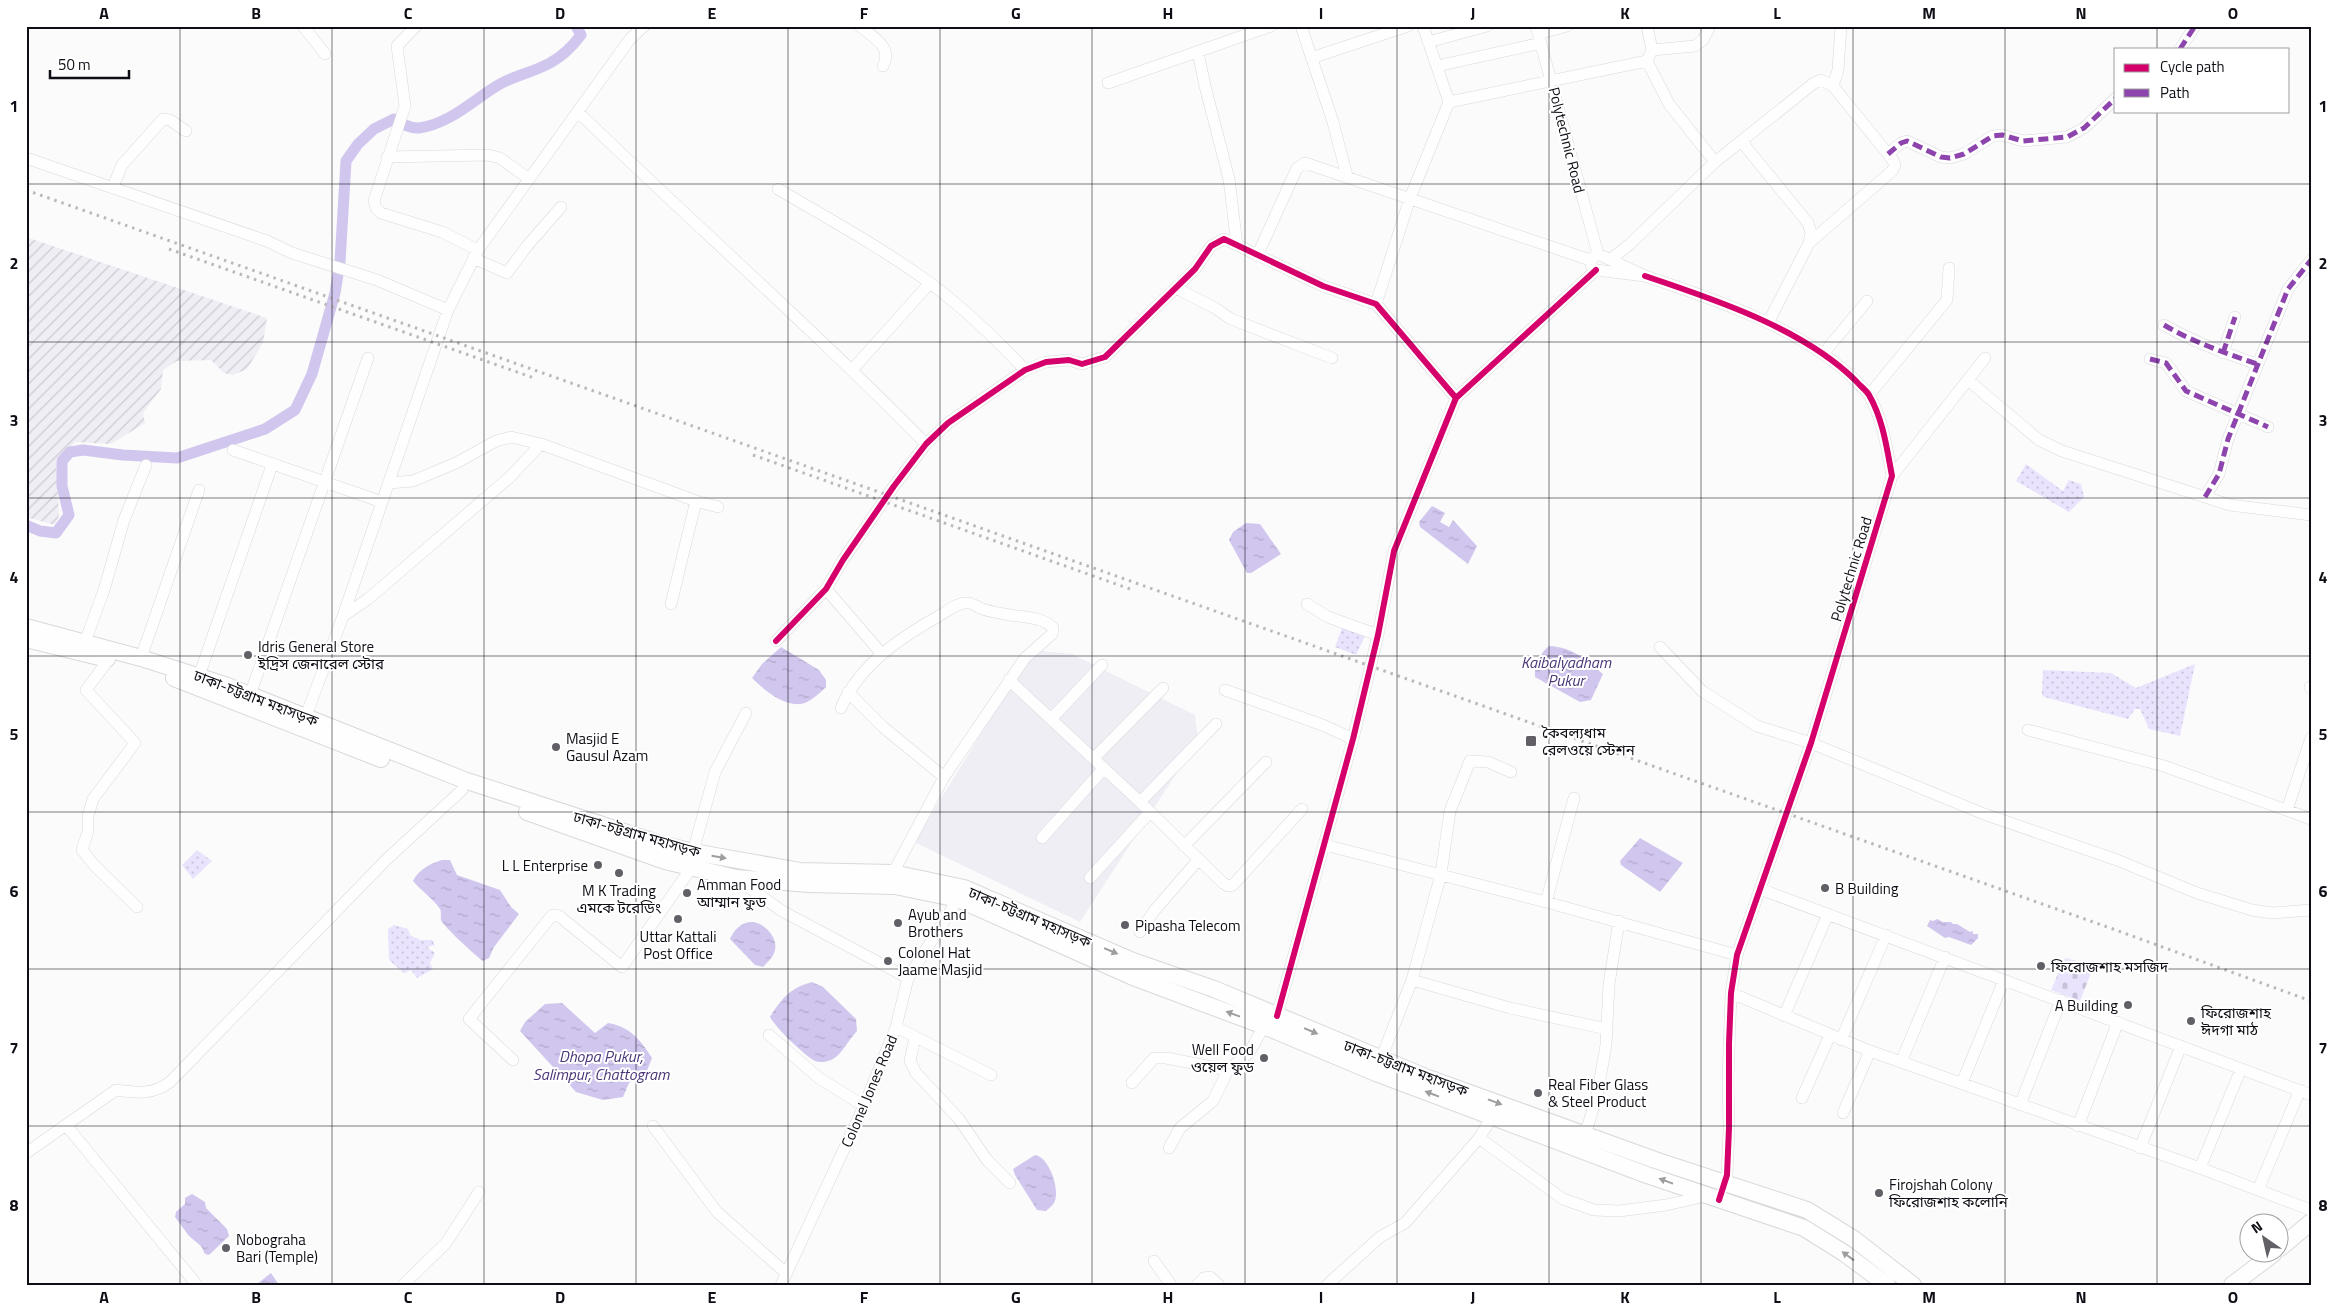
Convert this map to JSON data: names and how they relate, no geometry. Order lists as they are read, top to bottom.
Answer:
{
  "streets": {
    "highway": ["ঢাকা-চট্টগ্রাম মহাসড়ক"],
    "street": ["Polytechnic Road", "Colonel Jones Road"]
  },
  "crossings": [
    ["Polytechnic Road", "ঢাকা-চট্টগ্রাম মহাসড়ক"],
    ["ঢাকা-চট্টগ্রাম মহাসড়ক", "Colonel Jones Road"]
  ],
  "water": ["Kaibalyadham Pukur", "Dhopa Pukur, Salimpur, Chattogram"],
  "places": {
    "other": [
      "Idris General Store ইদ্রিস জেনারেল স্টোর",
      "Masjid E Gausul Azam",
      "L L Enterprise",
      "M K Trading এমকে টরেডিং",
      "B Building",
      "Amman Food আম্মান ফুড",
      "Uttar Kattali Post Office",
      "Ayub and Brothers",
      "Pipasha Telecom",
      "Colonel Hat Jaame Masjid",
      "ফিরোজশাহ মসজিদ",
      "A Building",
      "ফিরোজশাহ ঈদগা মাঠ",
      "Well Food ওয়েল ফুড",
      "Real Fiber Glass & Steel Product",
      "Firojshah Colony ফিরোজশাহ কলোনি",
      "Nobograha Bari (Temple)"
    ],
    "transit": ["কৈবল্যধাম রেলওয়ে স্টেশন"]
  },
  "legend": ["Cycle path", "Path"],
  "scale_bar": "50 m",
  "north": "top left",
  "grid": {
    "columns": [
      "A",
      "B",
      "C",
      "D",
      "E",
      "F",
      "G",
      "H",
      "I",
      "J",
      "K",
      "L",
      "M",
      "N",
      "O"
    ],
    "rows": [
      "1",
      "2",
      "3",
      "4",
      "5",
      "6",
      "7",
      "8"
    ]
  }
}
